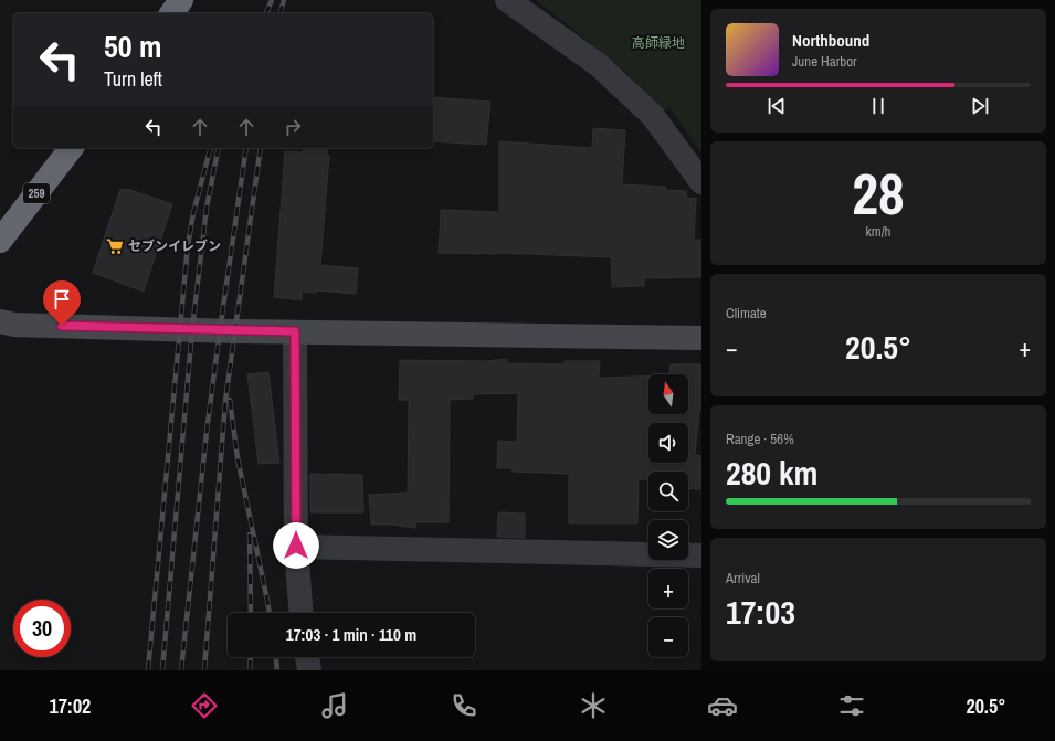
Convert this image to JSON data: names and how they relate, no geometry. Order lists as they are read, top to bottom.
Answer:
{
  "streets": {
    "highway": ["259"]
  },
  "parks": ["高師緑地"],
  "places": {
    "supermarket": ["セブンイレブン"]
  },
  "north": "top",
  "page": {
    "turn": ["50 m", "Turn left"],
    "song": ["Northbound", "June Harbor"],
    "tile": [
      ["28", "km/h"],
      "Climate",
      ["Range · 56%", "280 km"],
      ["Arrival", "17:03"]
    ],
    "heat": ["−", "20.5°", "+"],
    "map_buttons": ["+", "−"],
    "limit": "30",
    "trip": "17:03 · 1 min · 110 m",
    "tabs": ["17:02", "20.5°"]
  }
}
